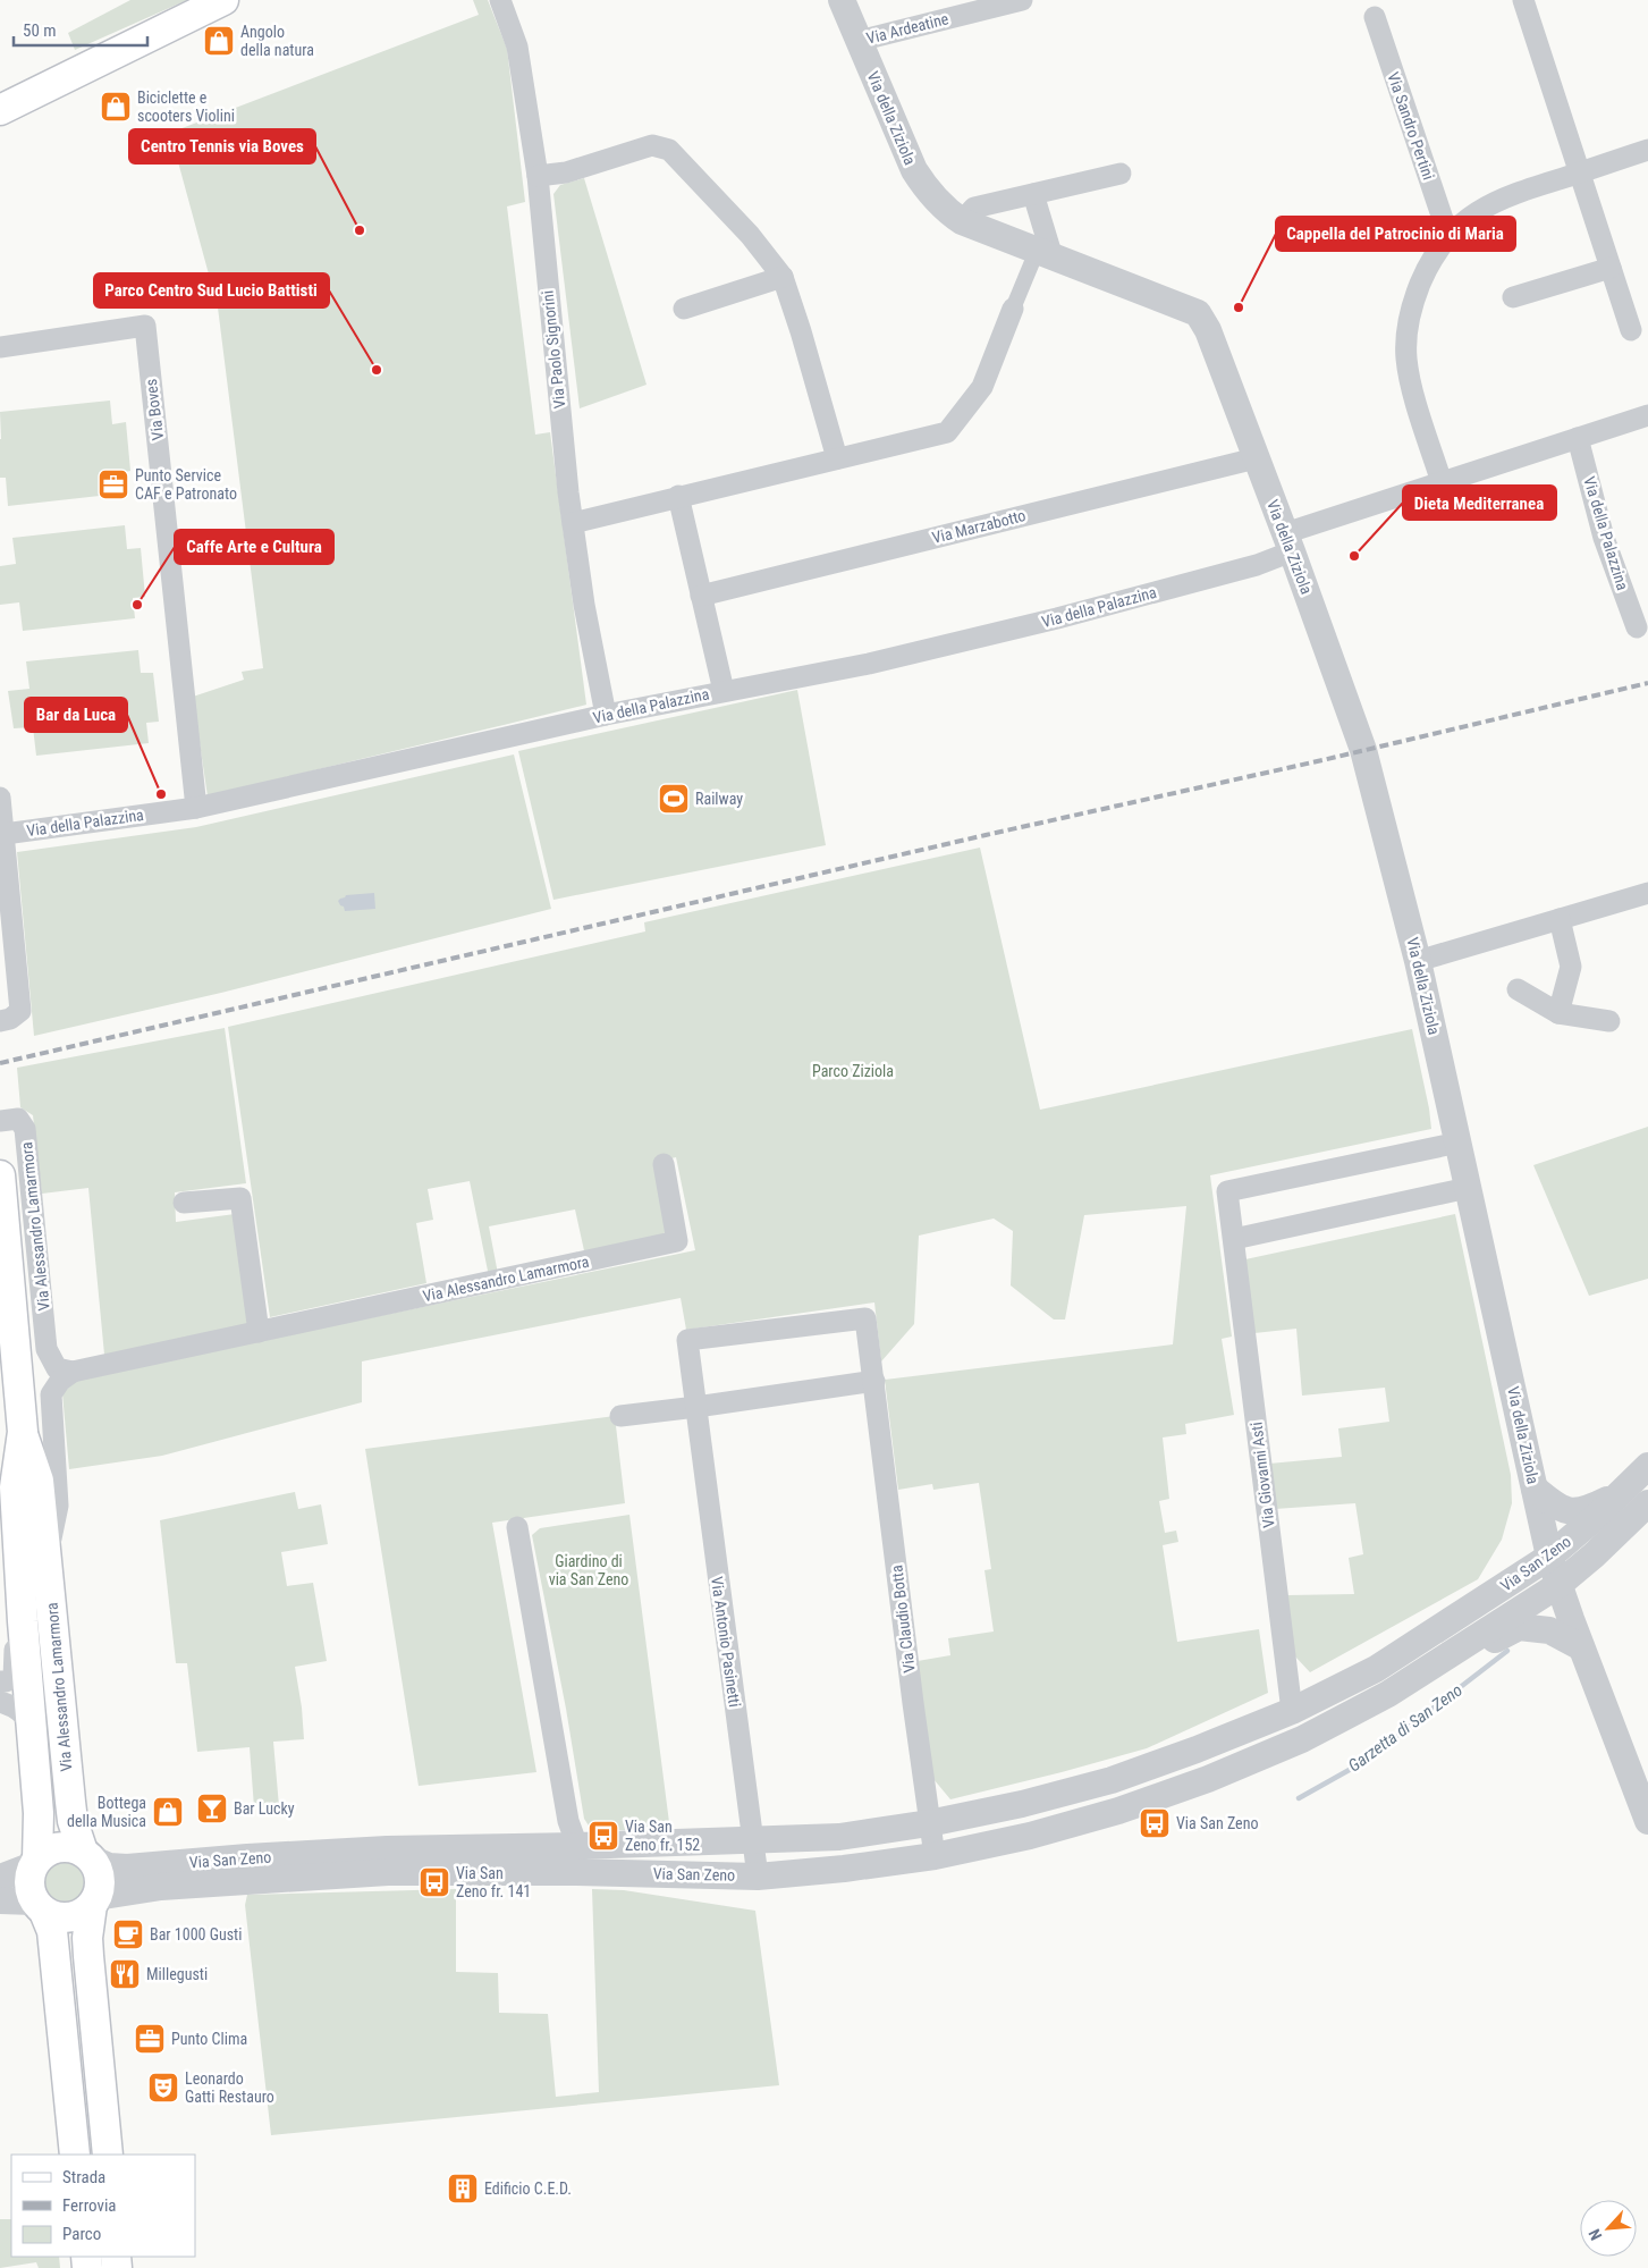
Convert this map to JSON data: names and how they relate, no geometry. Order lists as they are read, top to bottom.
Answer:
{
  "streets": {
    "main road": ["Via Alessandro Lamarmora"],
    "street": [
      "Via Ardeatine",
      "Via della Ziziola",
      "Via Sandro Pertini",
      "Via Paolo Signorini",
      "Via Boves",
      "Via Marzabotto",
      "Via della Palazzina",
      "Via Giovanni Asti",
      "Via San Zeno",
      "Via Claudio Botta",
      "Via Antonio Pasinetti"
    ]
  },
  "crossings": [
    ["Via Ardeatine", "Via della Ziziola"],
    ["Via della Ziziola", "Via Marzabotto"],
    ["Via della Ziziola", "Via della Palazzina"],
    ["Via della Ziziola", "Via Giovanni Asti"],
    ["Via della Ziziola", "Via San Zeno"],
    ["Via Paolo Signorini", "Via della Palazzina"],
    ["Via Boves", "Via della Palazzina"],
    ["Via Alessandro Lamarmora", "Via San Zeno"],
    ["Via Giovanni Asti", "Via San Zeno"],
    ["Via San Zeno", "Via Claudio Botta"],
    ["Via San Zeno", "Via Antonio Pasinetti"],
    ["Via Claudio Botta", "Via Antonio Pasinetti"]
  ],
  "water": ["Garzetta di San Zeno"],
  "parks": ["Parco Ziziola", "Giardino di via San Zeno"],
  "places": {
    "shop": ["Angolo della natura", "Biciclette e scooters Violini", "Bottega della Musica"],
    "other": [
      "Centro Tennis via Boves",
      "Cappella del Patrocinio di Maria",
      "Parco Centro Sud Lucio Battisti",
      "Dieta Mediterranea",
      "Caffe Arte e Cultura",
      "Bar da Luca"
    ],
    "office": ["Punto Service CAF e Patronato", "Punto Clima"],
    "sports": ["Railway"],
    "bar": ["Bar Lucky"],
    "bus stop": ["Via San Zeno", "Via San Zeno fr. 152", "Via San Zeno fr. 141"],
    "cafe": ["Bar 1000 Gusti"],
    "restaurant": ["Millegusti"],
    "theatre": ["Leonardo Gatti Restauro"],
    "building": ["Edificio C.E.D."]
  },
  "legend": ["Strada", "Ferrovia", "Parco"],
  "scale_bar": "50 m",
  "north": "bottom left"
}
